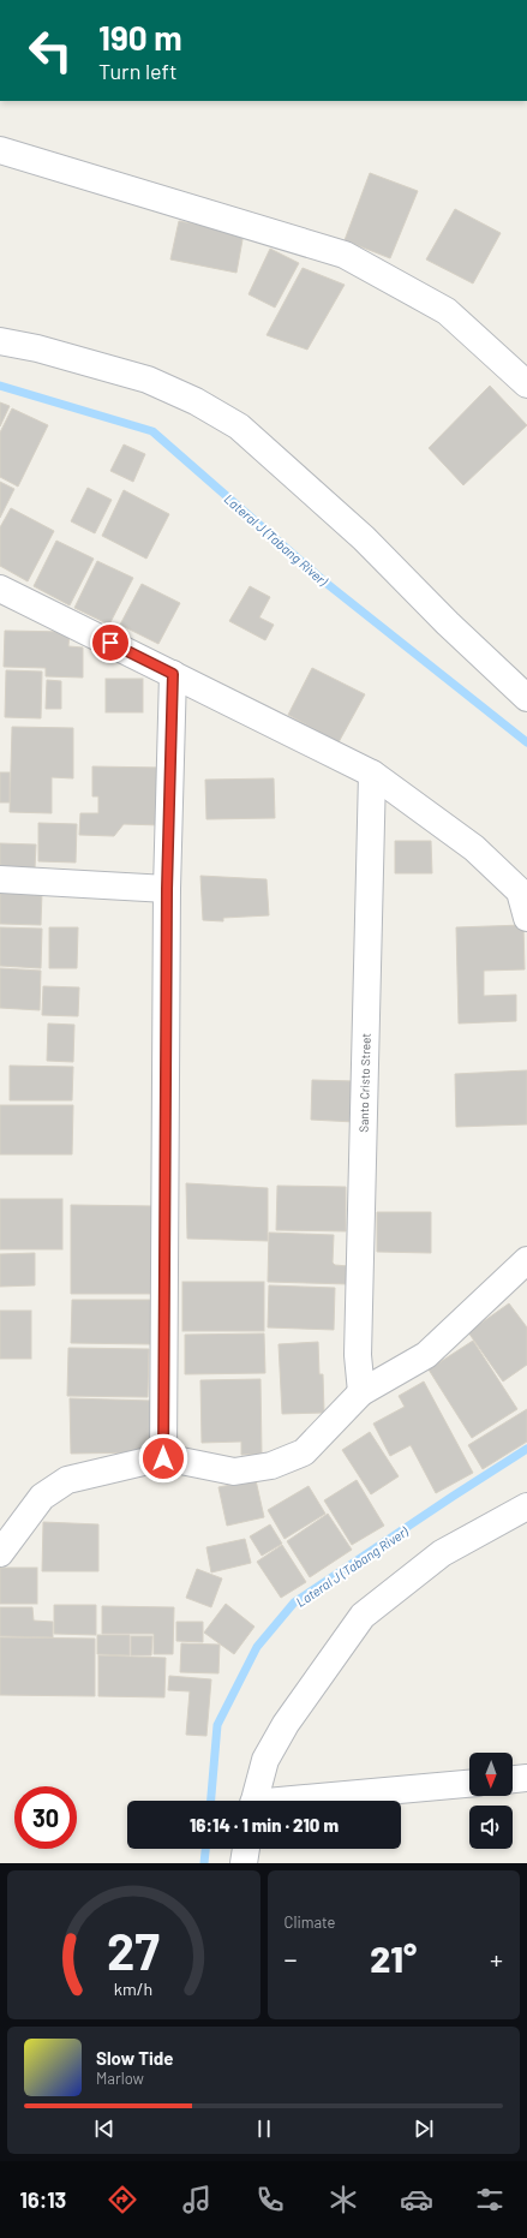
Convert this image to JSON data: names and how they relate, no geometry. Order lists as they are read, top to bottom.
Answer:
{
  "streets": {
    "street": ["Santo Cristo Street"]
  },
  "water": ["Lateral J (Tabang River)"],
  "north": "bottom",
  "page": {
    "turn": ["190 m", "Turn left"],
    "limit": "30",
    "trip": "16:14 · 1 min · 210 m",
    "tile": "Climate",
    "heat": ["−", "21°", "+"],
    "song": ["Slow Tide", "Marlow"],
    "tabs": "16:13",
    "gauge": ["27", "km/h"]
  }
}
